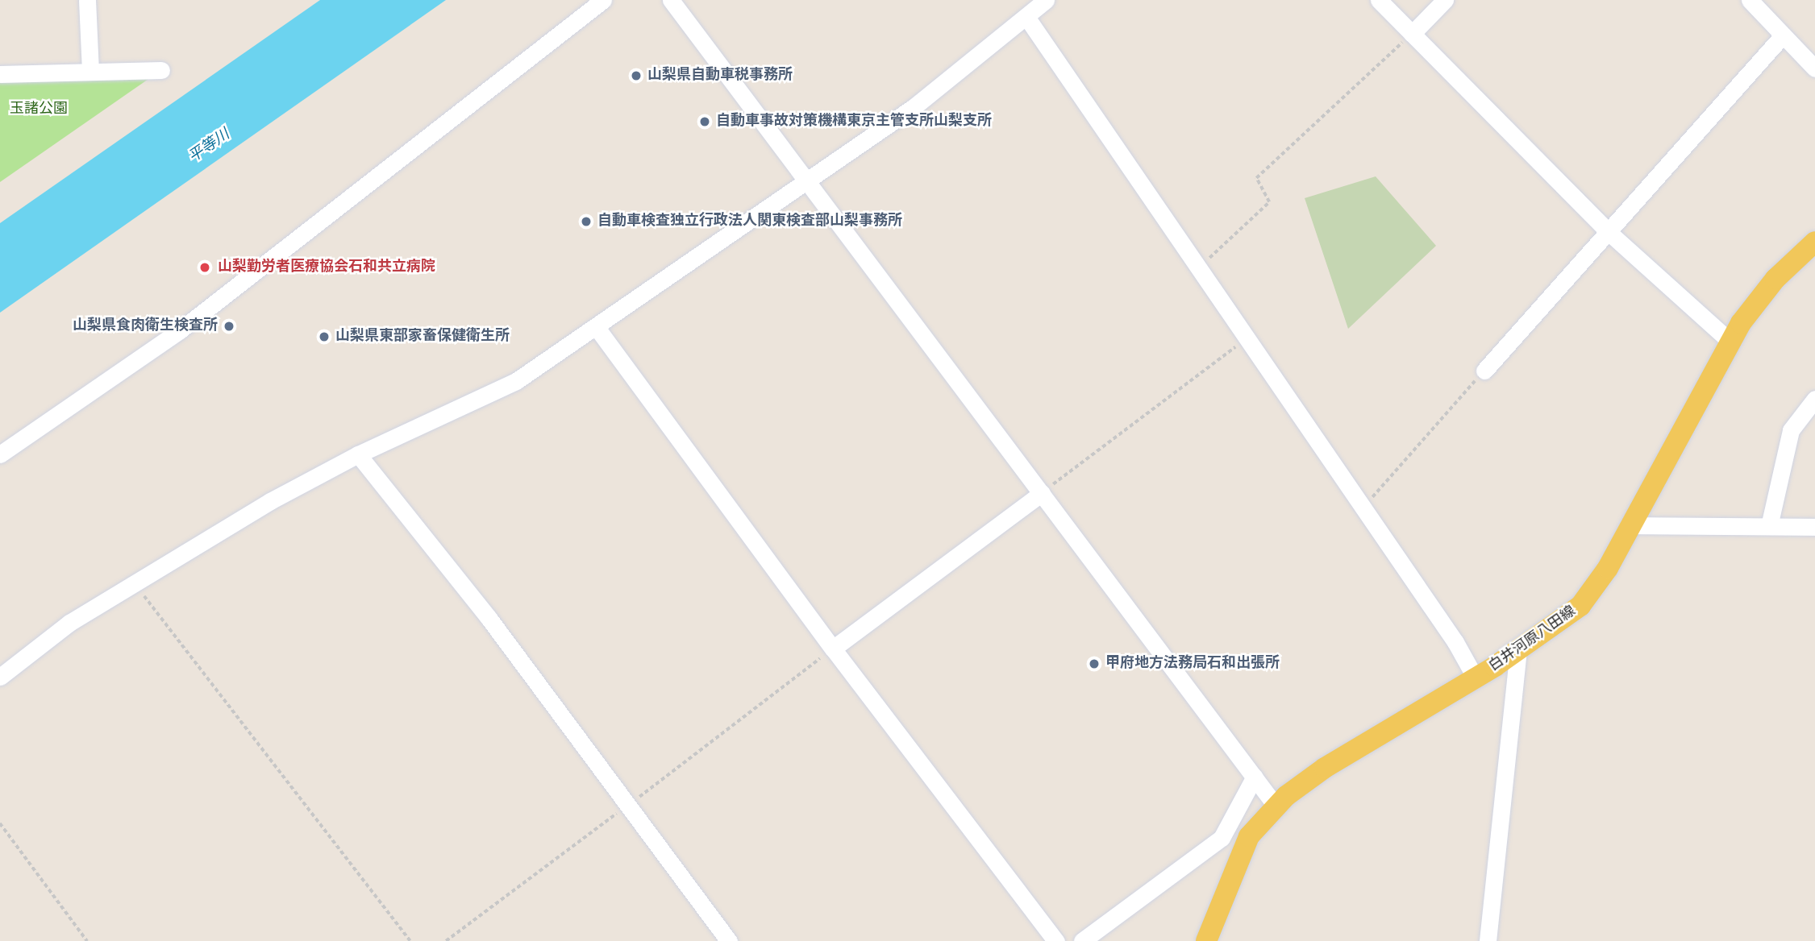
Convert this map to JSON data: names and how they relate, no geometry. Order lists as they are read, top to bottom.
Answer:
{
  "streets": {
    "main road": ["白井河原八田線"]
  },
  "water": ["平等川"],
  "parks": ["玉諸公園"],
  "places": [
    "山梨県自動車税事務所",
    "自動車事故対策機構東京主管支所山梨支所",
    "自動車検査独立行政法人関東検査部山梨事務所",
    "山梨勤労者医療協会石和共立病院",
    "山梨県食肉衛生検査所",
    "山梨県東部家畜保健衛生所",
    "甲府地方法務局石和出張所"
  ]
}
